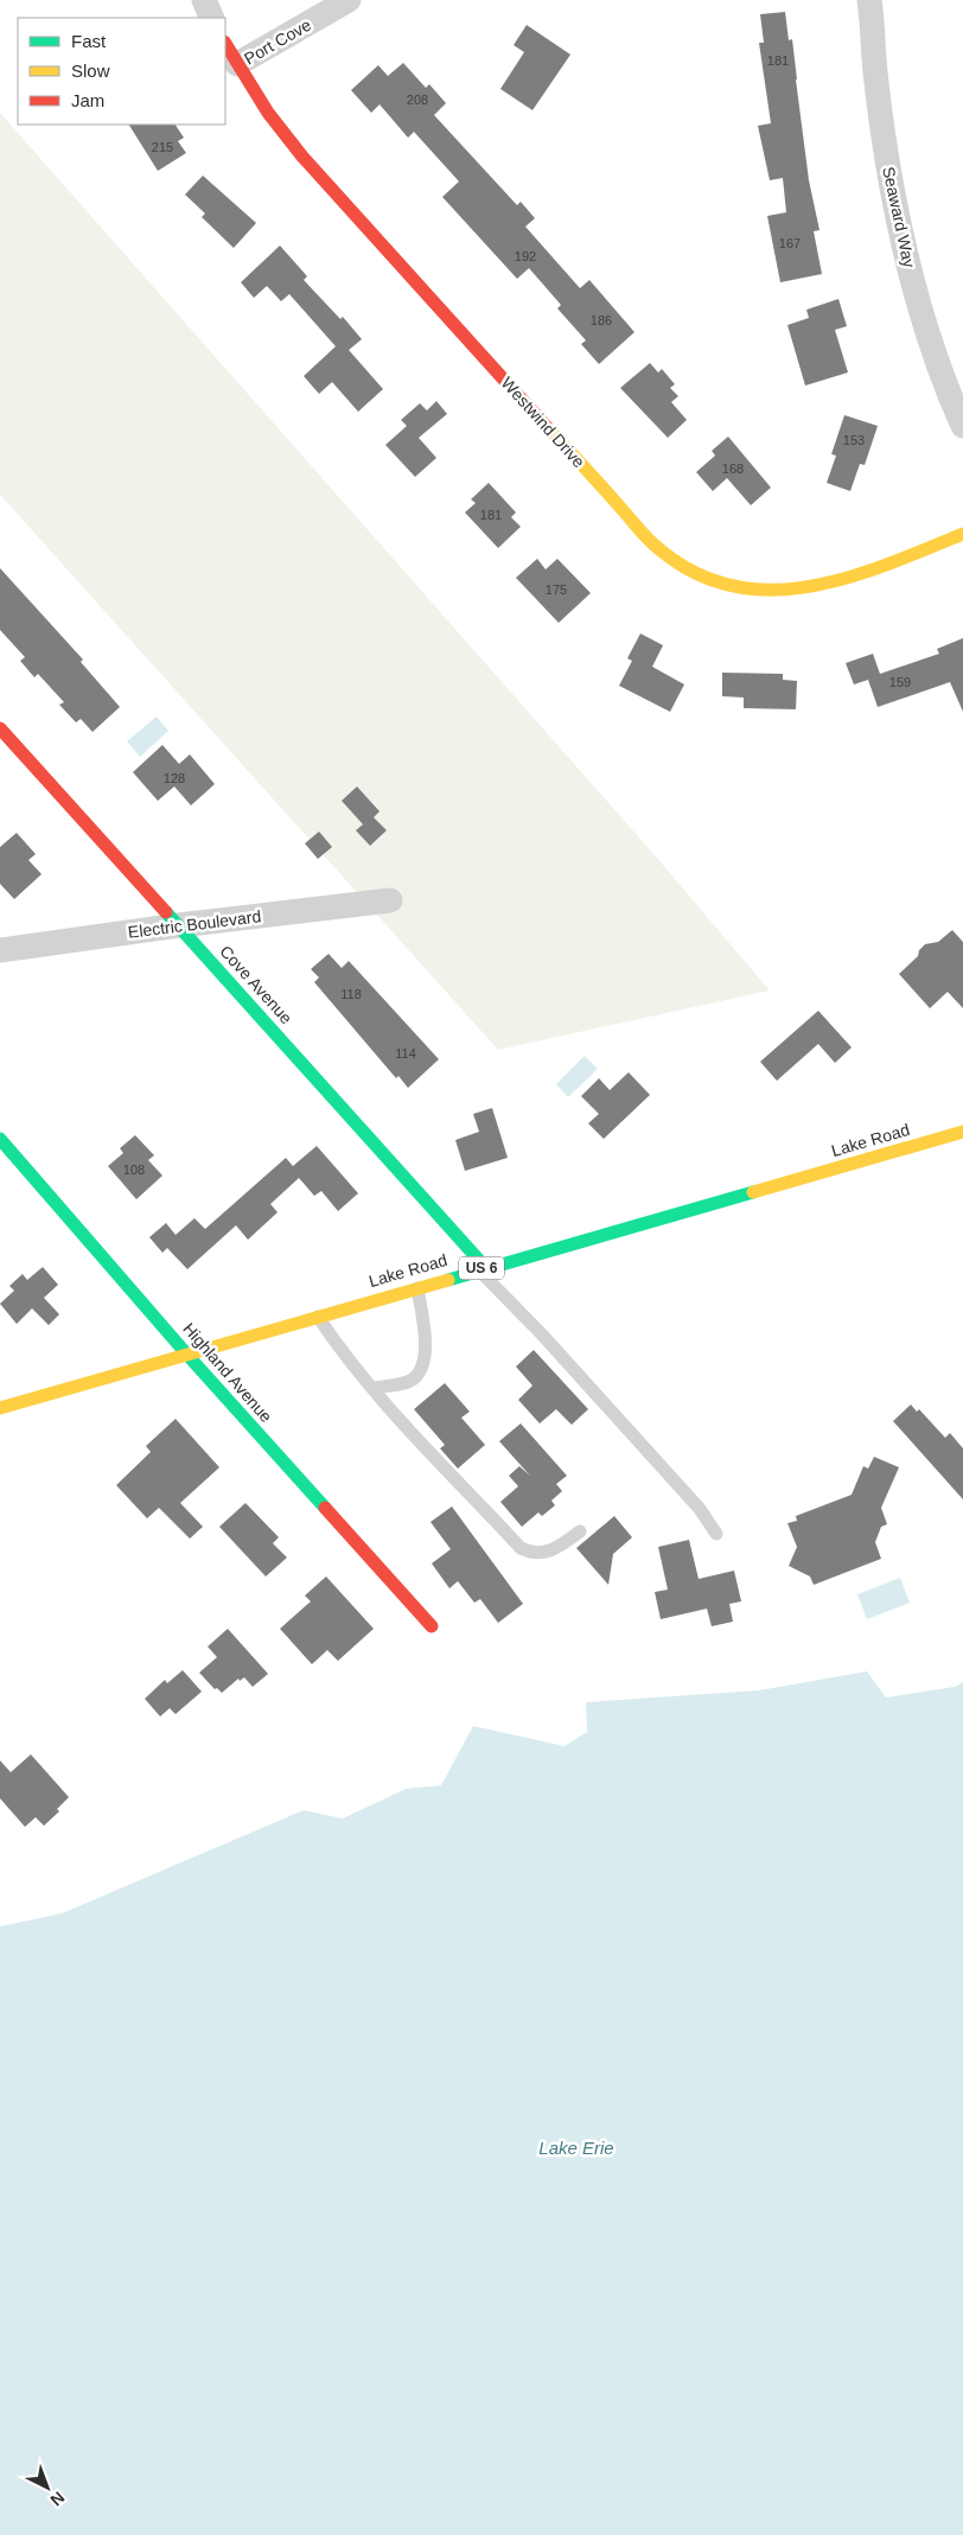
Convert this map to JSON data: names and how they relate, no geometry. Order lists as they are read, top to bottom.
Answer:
{
  "streets": {
    "street": [
      "Port Cove",
      "Seaward Way",
      "Westwind Drive",
      "Electric Boulevard",
      "Cove Avenue",
      "Lake Road",
      "US 6",
      "Highland Avenue"
    ]
  },
  "crossings": [
    ["Port Cove", "Westwind Drive"],
    ["Electric Boulevard", "Cove Avenue"],
    ["Cove Avenue", "Lake Road"],
    ["Lake Road", "Highland Avenue"]
  ],
  "water": ["Lake Erie"],
  "house_numbers": [
    "181",
    "208",
    "215",
    "167",
    "192",
    "186",
    "153",
    "168",
    "181",
    "175",
    "159",
    "128",
    "118",
    "114",
    "108"
  ],
  "legend": ["Fast", "Slow", "Jam"],
  "north": "bottom right"
}
